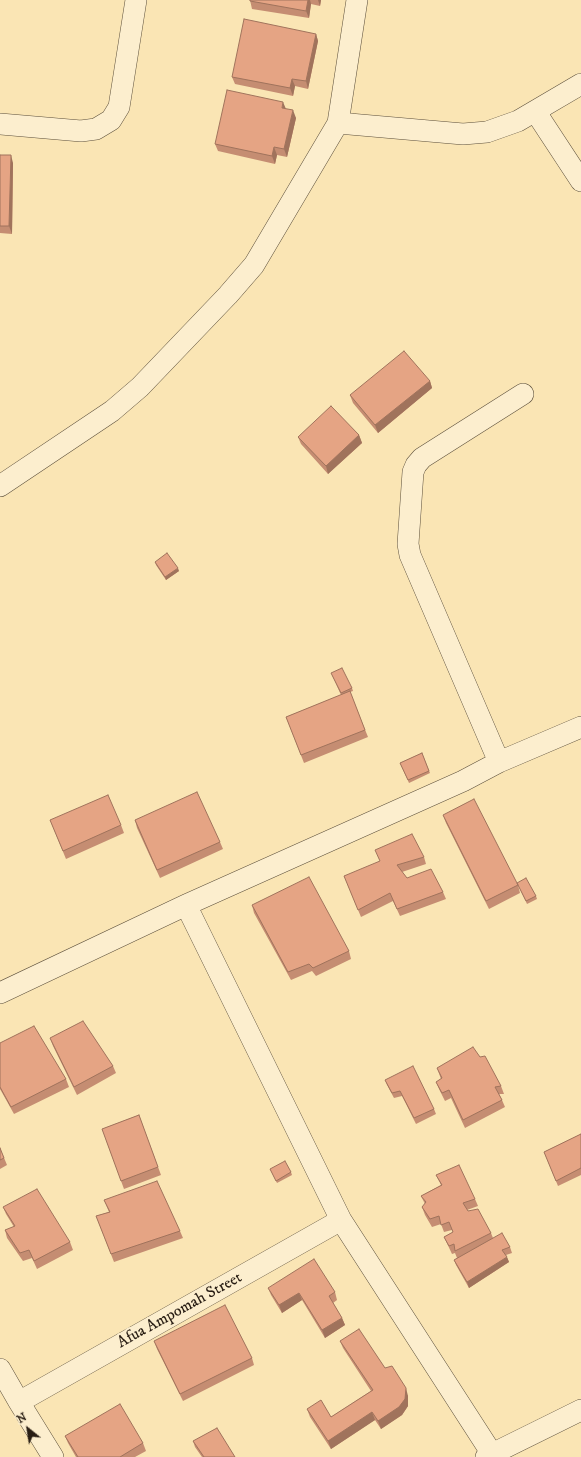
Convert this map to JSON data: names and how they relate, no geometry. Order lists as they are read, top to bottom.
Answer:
{
  "streets": {
    "street": ["Afua Ampomah Street"]
  },
  "north": "top left"
}
